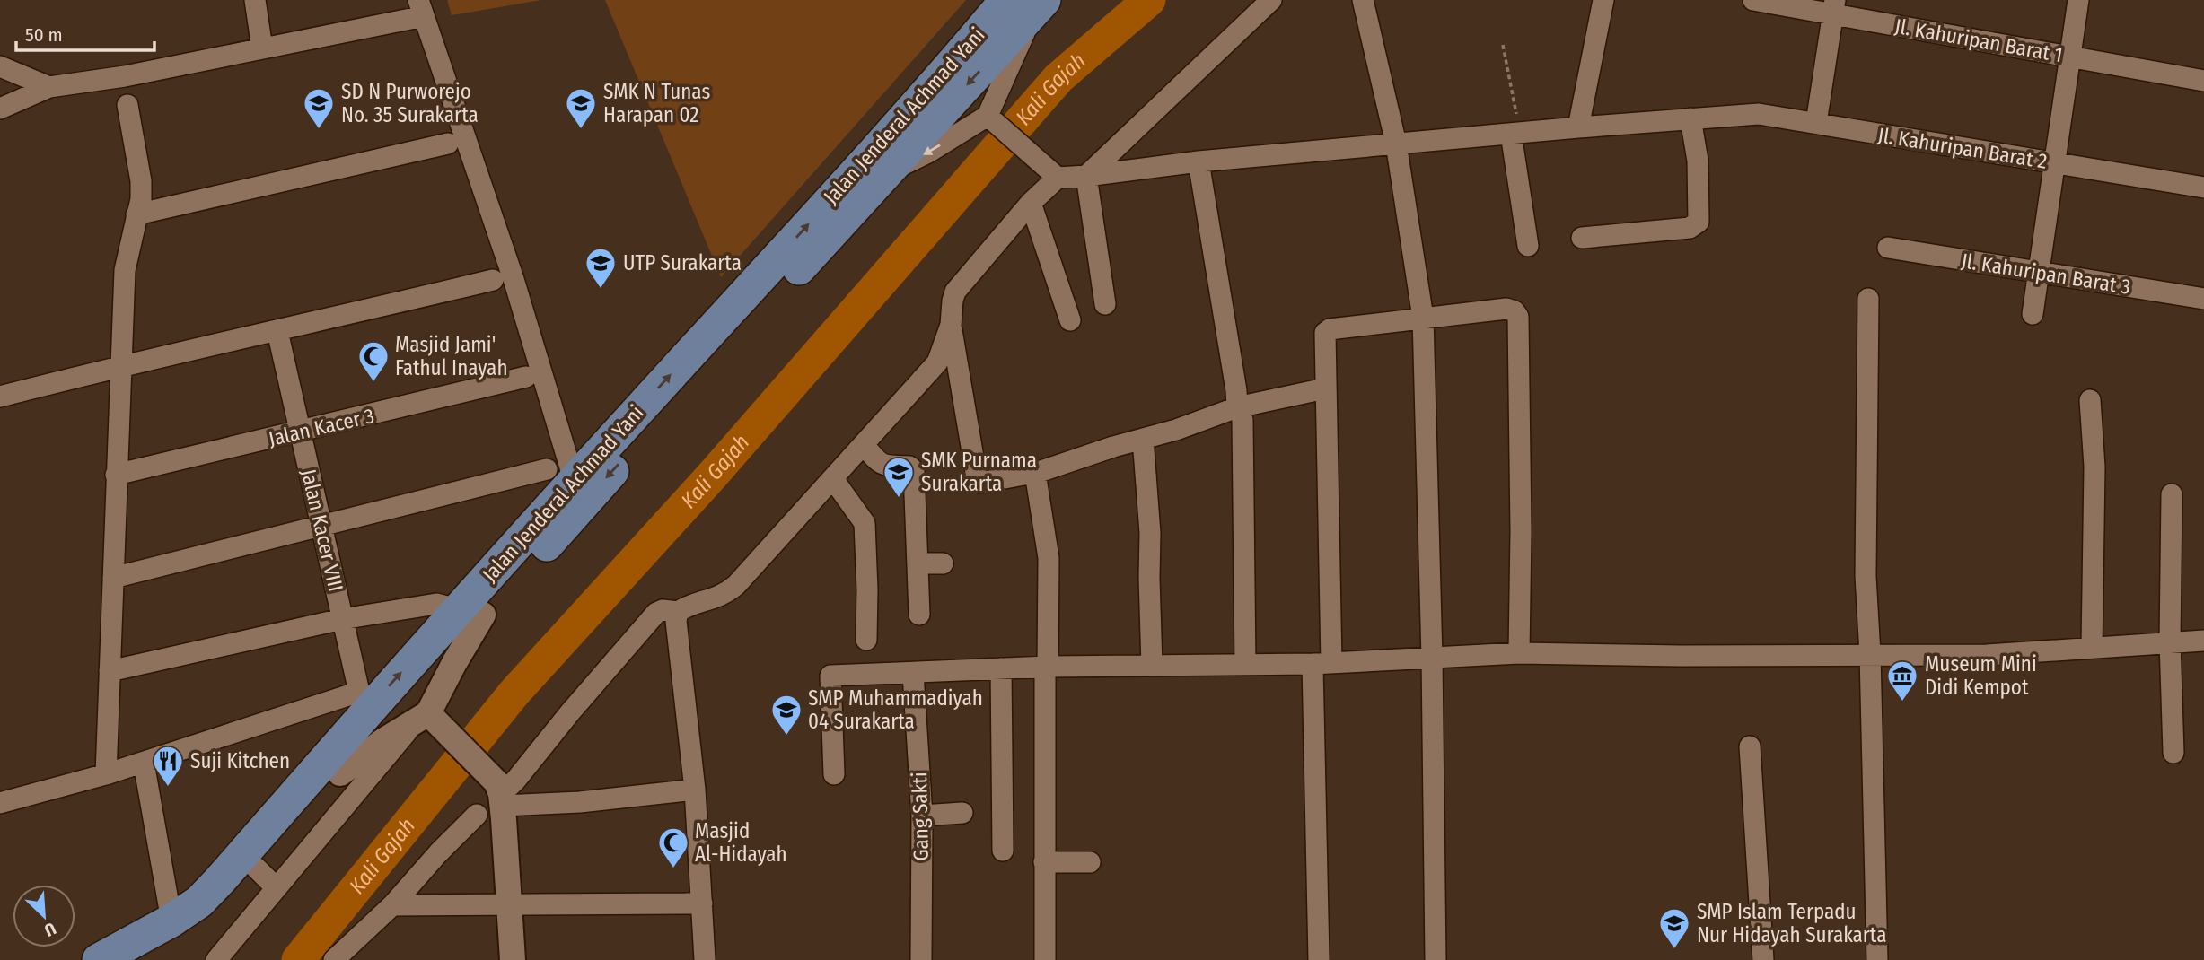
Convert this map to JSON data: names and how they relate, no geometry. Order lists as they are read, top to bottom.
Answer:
{
  "streets": {
    "main road": ["Jalan Jenderal Achmad Yani"],
    "street": [
      "Jl. Kahuripan Barat 1",
      "Jl. Kahuripan Barat 2",
      "Jl. Kahuripan Barat 3",
      "Jalan Kacer 3",
      "Jalan Kacer VIII",
      "Gang Sakti"
    ]
  },
  "crossings": [
    ["Jalan Jenderal Achmad Yani", "Jalan Kacer VIII"],
    ["Jalan Kacer 3", "Jalan Kacer VIII"]
  ],
  "water": ["Kali Gajah"],
  "places": {
    "school or university": [
      "SD N Purworejo No. 35 Surakarta",
      "SMK N Tunas Harapan 02",
      "UTP Surakarta",
      "SMK Purnama Surakarta",
      "SMP Muhammadiyah 04 Surakarta",
      "SMP Islam Terpadu Nur Hidayah Surakarta"
    ],
    "mosque": ["Masjid Jami' Fathul Inayah", "Masjid Al-Hidayah"],
    "museum": ["Museum Mini Didi Kempot"],
    "restaurant": ["Suji Kitchen"]
  },
  "scale_bar": "50 m",
  "north": "bottom right"
}
